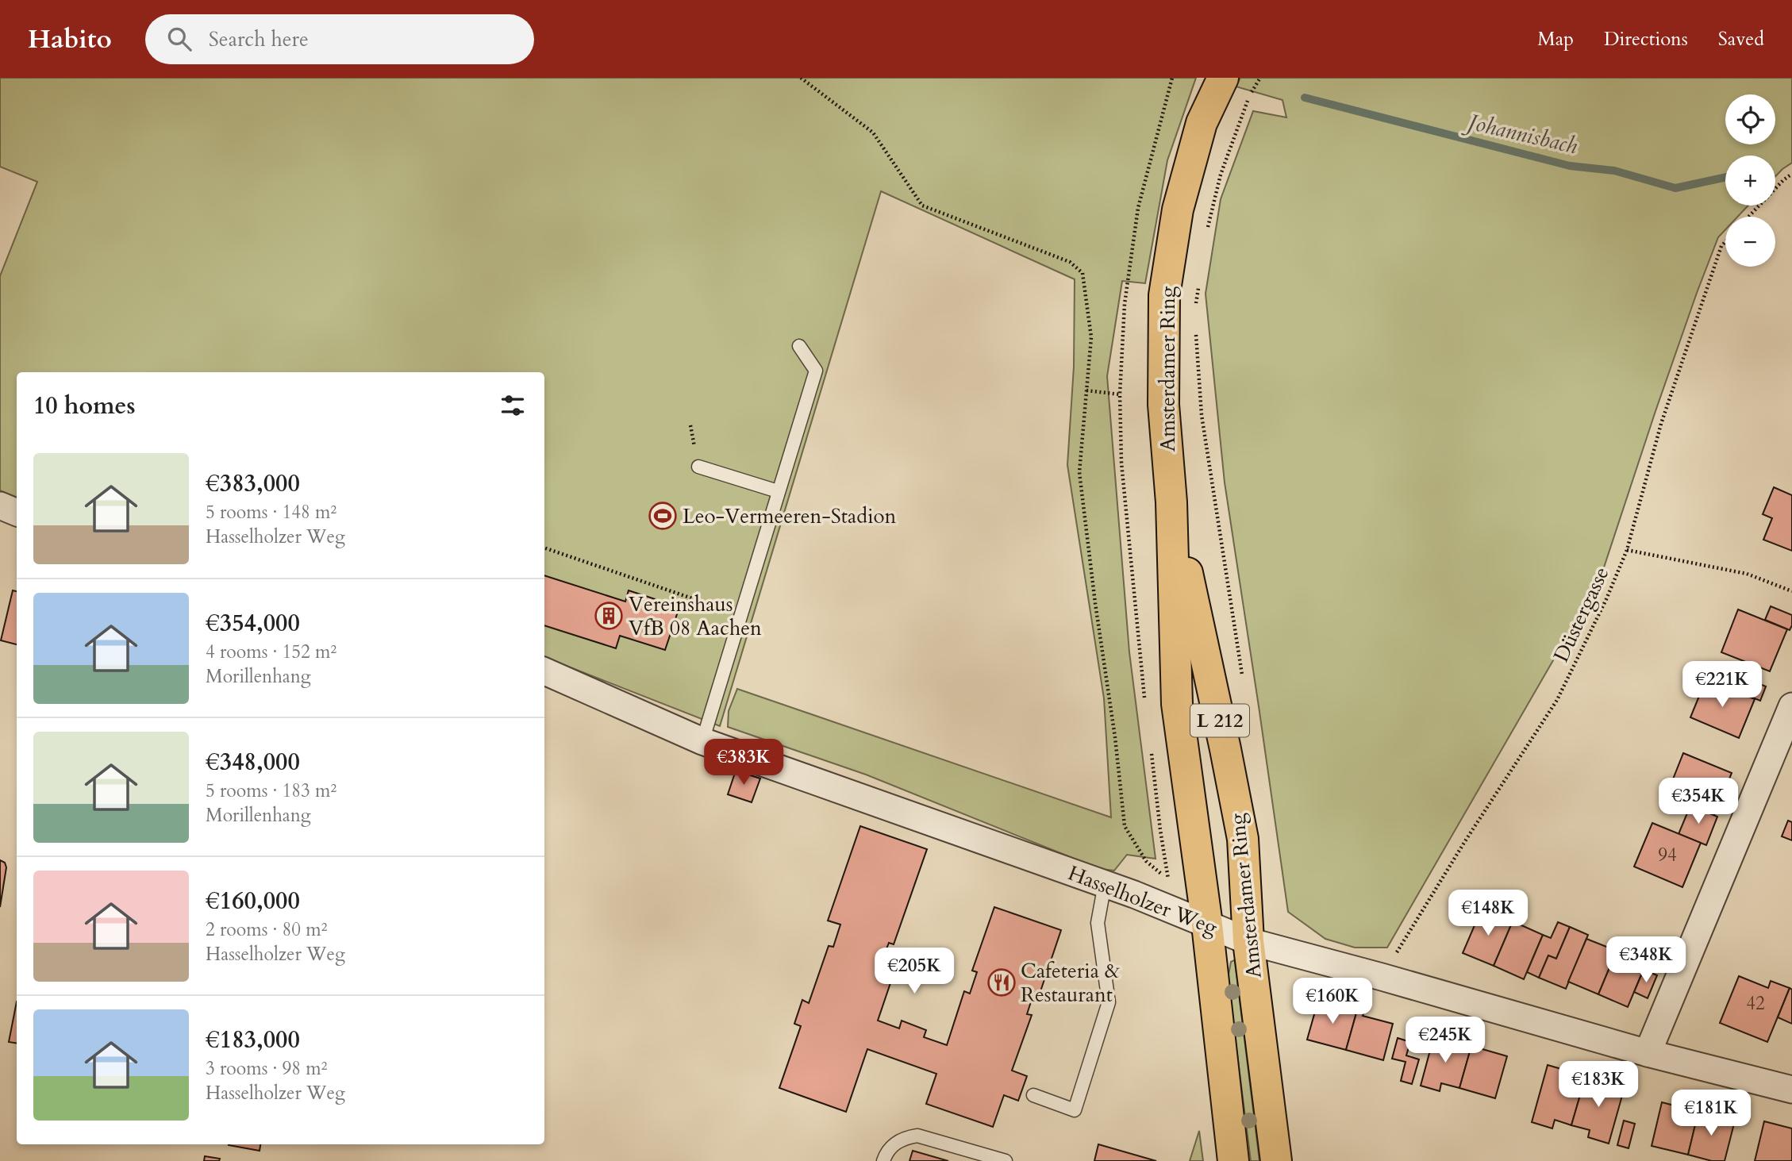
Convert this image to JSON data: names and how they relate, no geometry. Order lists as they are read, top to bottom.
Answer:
{
  "streets": {
    "main road": ["Amsterdamer Ring", "L 212"],
    "street": ["Hasselholzer Weg"],
    "path": ["Düstergasse"]
  },
  "crossings": [
    ["Amsterdamer Ring", "Hasselholzer Weg"],
    ["Düstergasse", "Hasselholzer Weg"]
  ],
  "water": ["Johannisbach"],
  "places": {
    "sports": ["Leo-Vermeeren-Stadion"],
    "building": ["Vereinshaus VfB 08 Aachen"],
    "restaurant": ["Cafeteria & Restaurant"]
  },
  "house_numbers": ["94", "42"],
  "page": {
    "header": "Habito",
    "search": "Search here",
    "nav": ["Map", "Directions", "Saved"],
    "map_buttons": ["+", "−"],
    "heading": "10 homes",
    "list": [
      {
        "name": "€383,000",
        "note": "5 rooms · 148 m² · Hasselholzer Weg"
      },
      {
        "name": "€354,000",
        "note": "4 rooms · 152 m² · Morillenhang"
      },
      {
        "name": "€348,000",
        "note": "5 rooms · 183 m² · Morillenhang"
      },
      {
        "name": "€160,000",
        "note": "2 rooms · 80 m² · Hasselholzer Weg"
      },
      {
        "name": "€183,000",
        "note": "3 rooms · 98 m² · Hasselholzer Weg"
      }
    ],
    "price": [
      "€221K",
      "€383K",
      "€354K",
      "€148K",
      "€348K",
      "€205K",
      "€160K",
      "€245K",
      "€183K",
      "€181K"
    ]
  }
}
